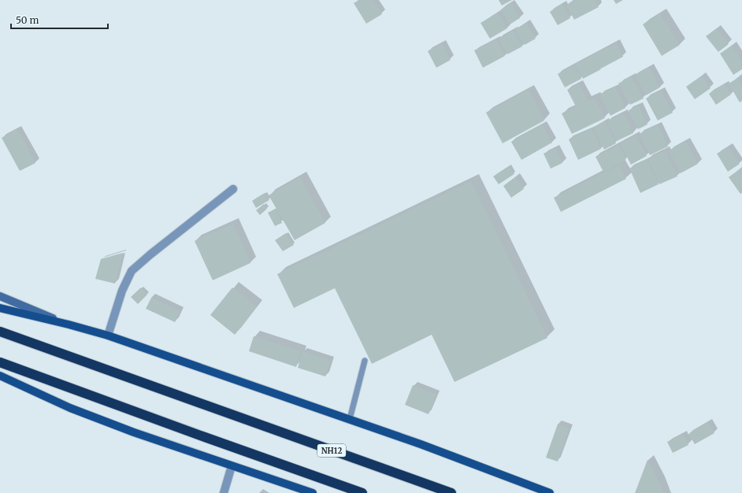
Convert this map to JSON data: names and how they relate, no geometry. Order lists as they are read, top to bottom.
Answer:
{
  "streets": {
    "highway": ["NH12"]
  },
  "scale_bar": "50 m"
}
